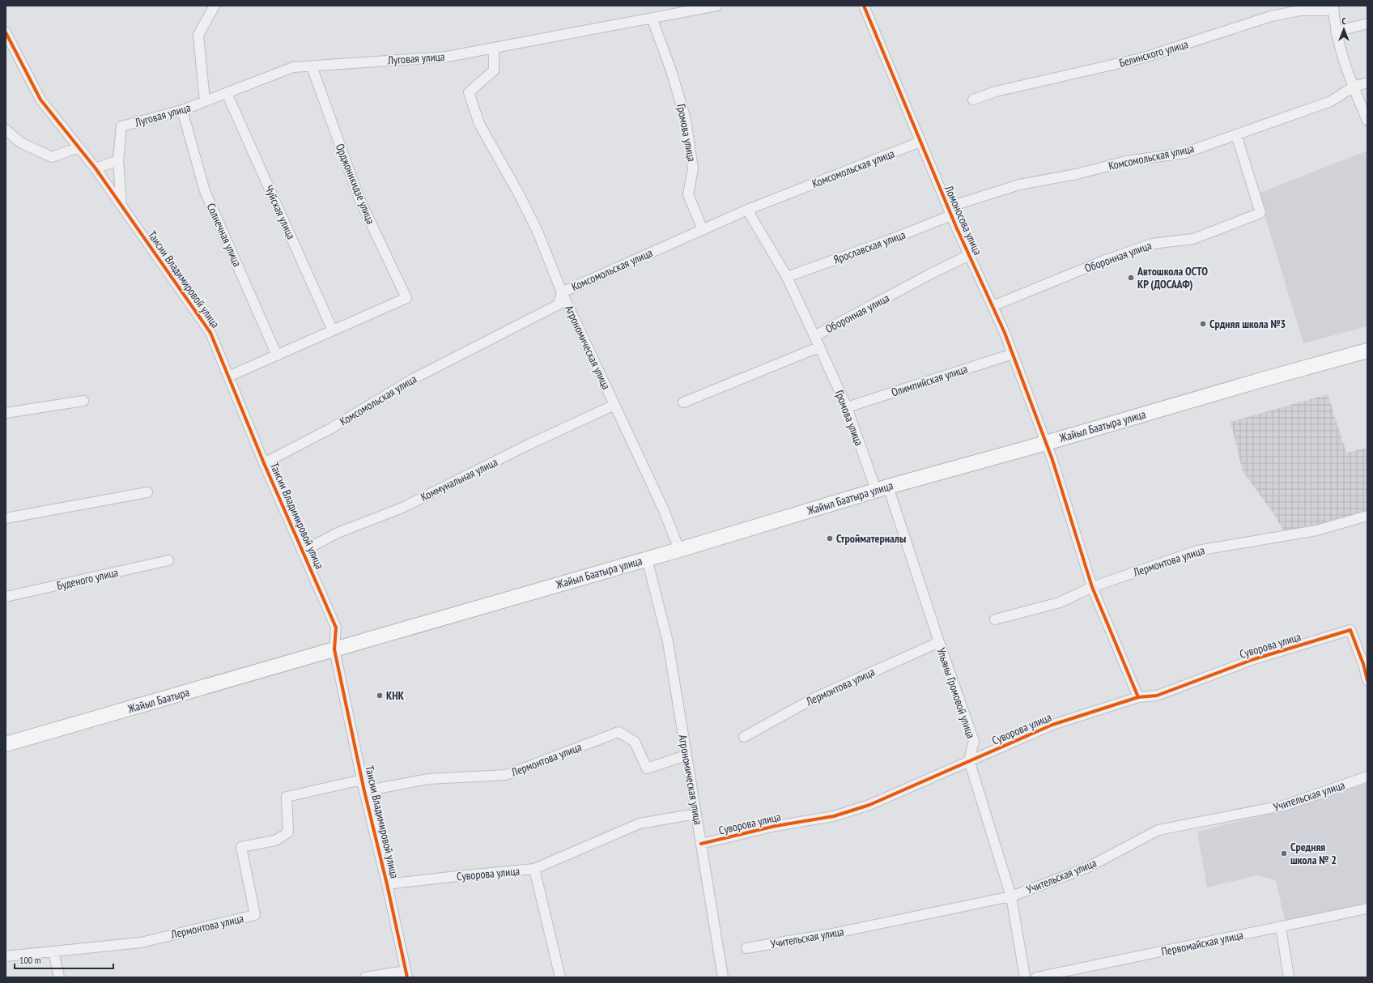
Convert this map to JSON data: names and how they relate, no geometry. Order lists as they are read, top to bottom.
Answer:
{
  "streets": {
    "highway": ["Жайыл Баатыра улица", "Жайыл Баатыра"],
    "street": [
      "Белинского улица",
      "Луговая улица",
      "Громова улица",
      "Комсомольская улица",
      "Орджоникидзе улица",
      "Чуйская улица",
      "Ломоносова улица",
      "Солнечная улица",
      "Ярославская улица",
      "Оборонная улица",
      "Таисии Владимировой улица",
      "Агрономическая улица",
      "Олимпийская улица",
      "Коммунальная улица",
      "Лермонтова улица",
      "Буденого улица",
      "Суворова улица",
      "Ульяны Громовой улица",
      "Учительская улица",
      "Первомайская улица"
    ]
  },
  "crossings": [
    ["Луговая улица", "Громова улица"],
    ["Луговая улица", "Орджоникидзе улица"],
    ["Луговая улица", "Чуйская улица"],
    ["Луговая улица", "Солнечная улица"],
    ["Луговая улица", "Агрономическая улица"],
    ["Громова улица", "Комсомольская улица"],
    ["Громова улица", "Ярославская улица"],
    ["Громова улица", "Оборонная улица"],
    ["Громова улица", "Олимпийская улица"],
    ["Громова улица", "Жайыл Баатыра улица"],
    ["Громова улица", "Ульяны Громовой улица"],
    ["Комсомольская улица", "Ломоносова улица"],
    ["Комсомольская улица", "Ярославская улица"],
    ["Комсомольская улица", "Оборонная улица"],
    ["Комсомольская улица", "Таисии Владимировой улица"],
    ["Комсомольская улица", "Агрономическая улица"],
    ["Орджоникидзе улица", "Чуйская улица"],
    ["Ломоносова улица", "Ярославская улица"],
    ["Ломоносова улица", "Оборонная улица"],
    ["Ломоносова улица", "Олимпийская улица"],
    ["Ломоносова улица", "Жайыл Баатыра улица"],
    ["Ломоносова улица", "Лермонтова улица"],
    ["Ломоносова улица", "Суворова улица"],
    ["Таисии Владимировой улица", "Жайыл Баатыра улица"],
    ["Таисии Владимировой улица", "Коммунальная улица"],
    ["Таисии Владимировой улица", "Лермонтова улица"],
    ["Таисии Владимировой улица", "Суворова улица"],
    ["Агрономическая улица", "Жайыл Баатыра улица"],
    ["Агрономическая улица", "Коммунальная улица"],
    ["Агрономическая улица", "Лермонтова улица"],
    ["Агрономическая улица", "Суворова улица"],
    ["Жайыл Баатыра улица", "Ульяны Громовой улица"],
    ["Жайыл Баатыра улица", "Жайыл Баатыра"],
    ["Лермонтова улица", "Ульяны Громовой улица"],
    ["Суворова улица", "Ульяны Громовой улица"],
    ["Ульяны Громовой улица", "Учительская улица"]
  ],
  "places": [
    "Автошкола ОСТО КР (ДОСААФ)",
    "Срдняя школа №3",
    "Стройматериалы",
    "КНК",
    "Средняя школа № 2"
  ],
  "scale_bar": "100 m",
  "north": "top"
}
